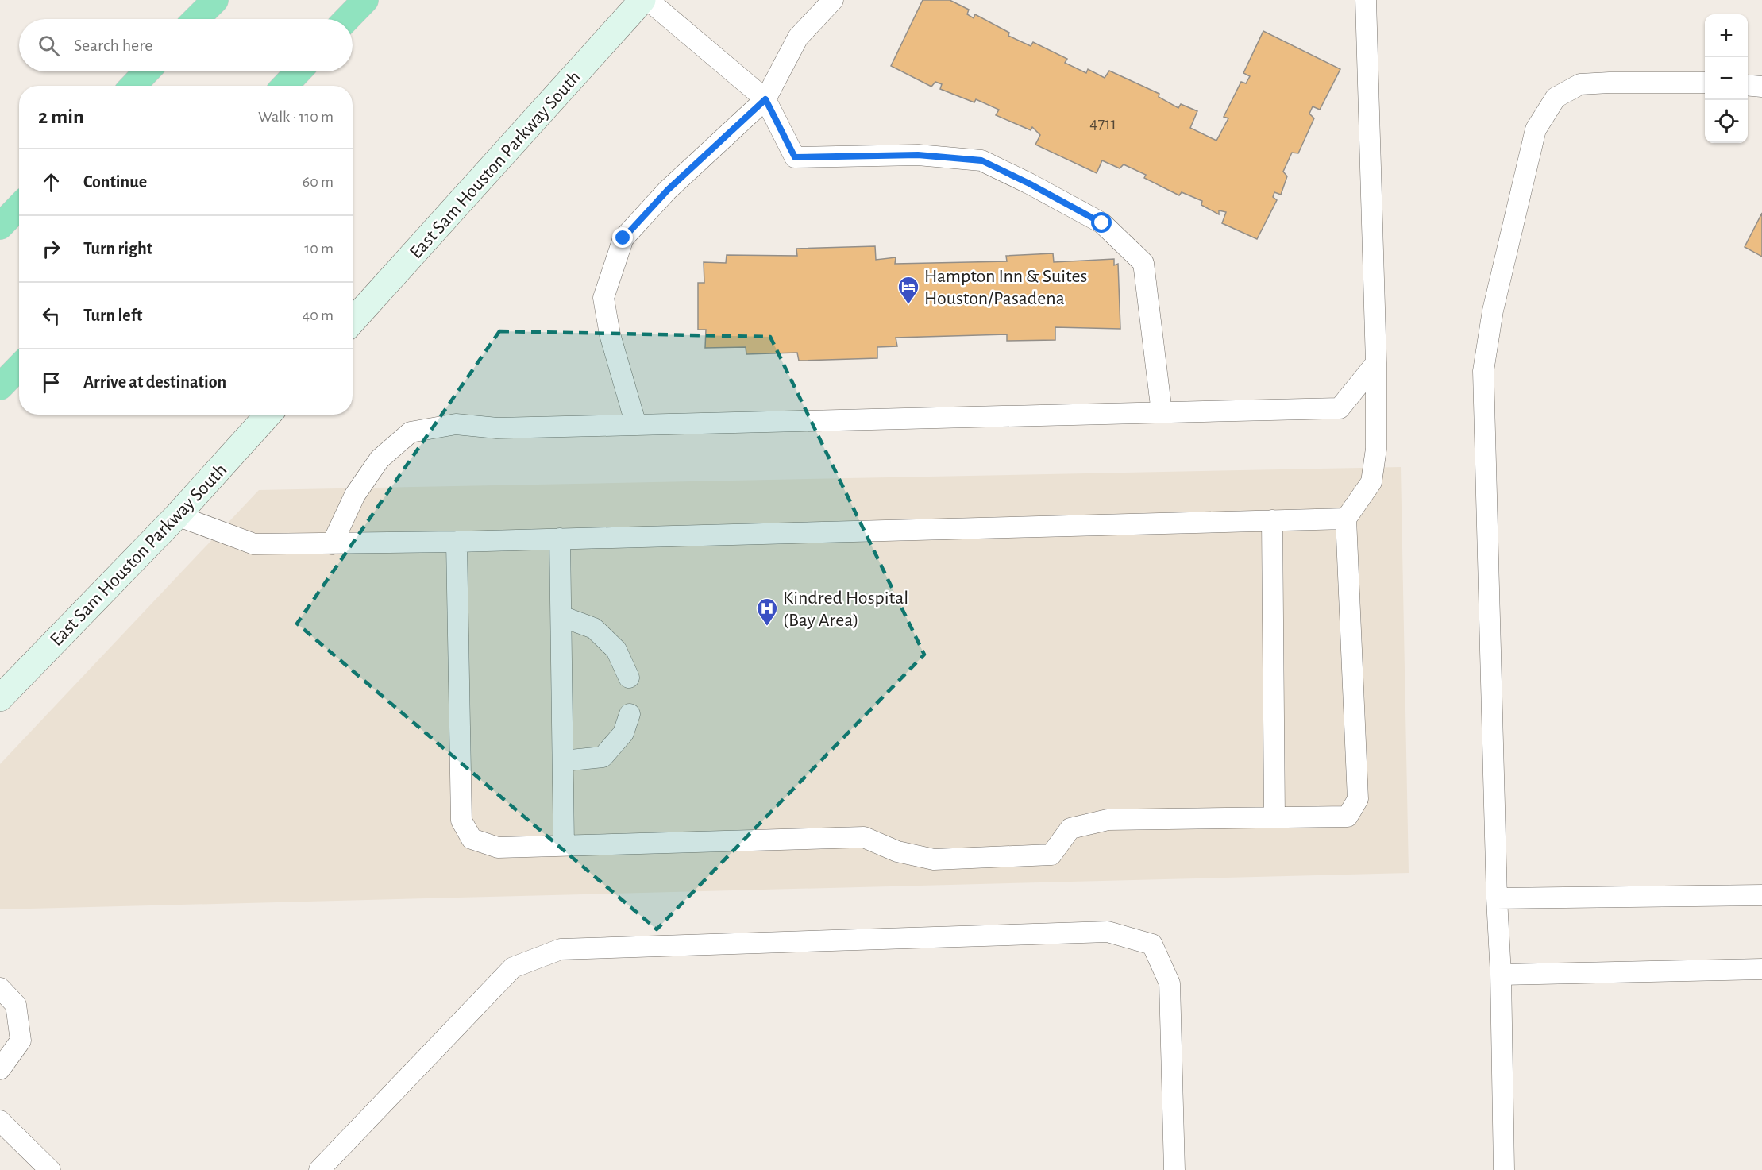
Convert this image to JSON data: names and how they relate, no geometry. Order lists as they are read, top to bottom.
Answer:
{
  "streets": {
    "main road": ["East Sam Houston Parkway South"]
  },
  "places": {
    "hotel": ["Hampton Inn & Suites Houston/Pasadena"],
    "hospital": ["Kindred Hospital (Bay Area)"]
  },
  "house_numbers": ["4711"],
  "page": {
    "map_buttons": ["+", "−"],
    "search": "Search here",
    "heading": ["2 min", "Walk · 110 m"],
    "list": [
      ["Continue", "60 m"],
      ["Turn right", "10 m"],
      ["Turn left", "40 m"],
      "Arrive at destination"
    ]
  }
}
